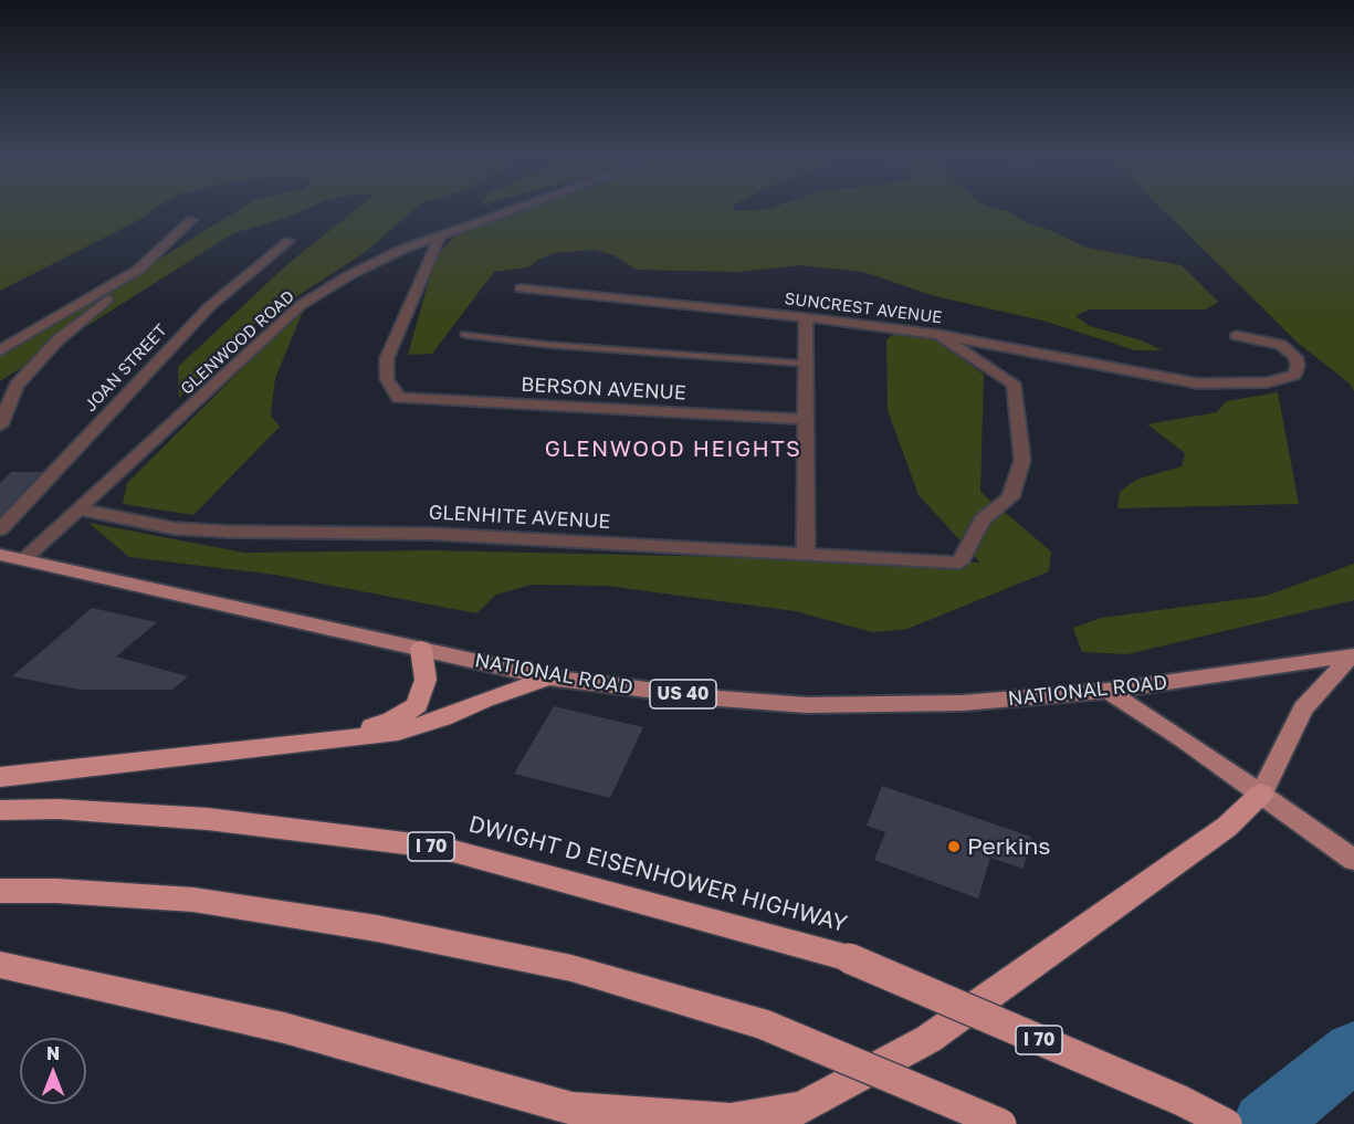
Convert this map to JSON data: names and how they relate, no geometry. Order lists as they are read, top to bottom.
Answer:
{
  "streets": {
    "highway": ["I 70", "DWIGHT D EISENHOWER HIGHWAY"],
    "main road": ["NATIONAL ROAD", "US 40"],
    "street": [
      "SUNCREST AVENUE",
      "GLENWOOD ROAD",
      "JOAN STREET",
      "BERSON AVENUE",
      "GLENHITE AVENUE"
    ]
  },
  "crossings": [
    ["SUNCREST AVENUE", "GLENHITE AVENUE"],
    ["GLENWOOD ROAD", "BERSON AVENUE"],
    ["GLENWOOD ROAD", "GLENHITE AVENUE"],
    ["GLENWOOD ROAD", "NATIONAL ROAD"]
  ],
  "districts": ["GLENWOOD HEIGHTS"],
  "places": ["Perkins"],
  "north": "top"
}
